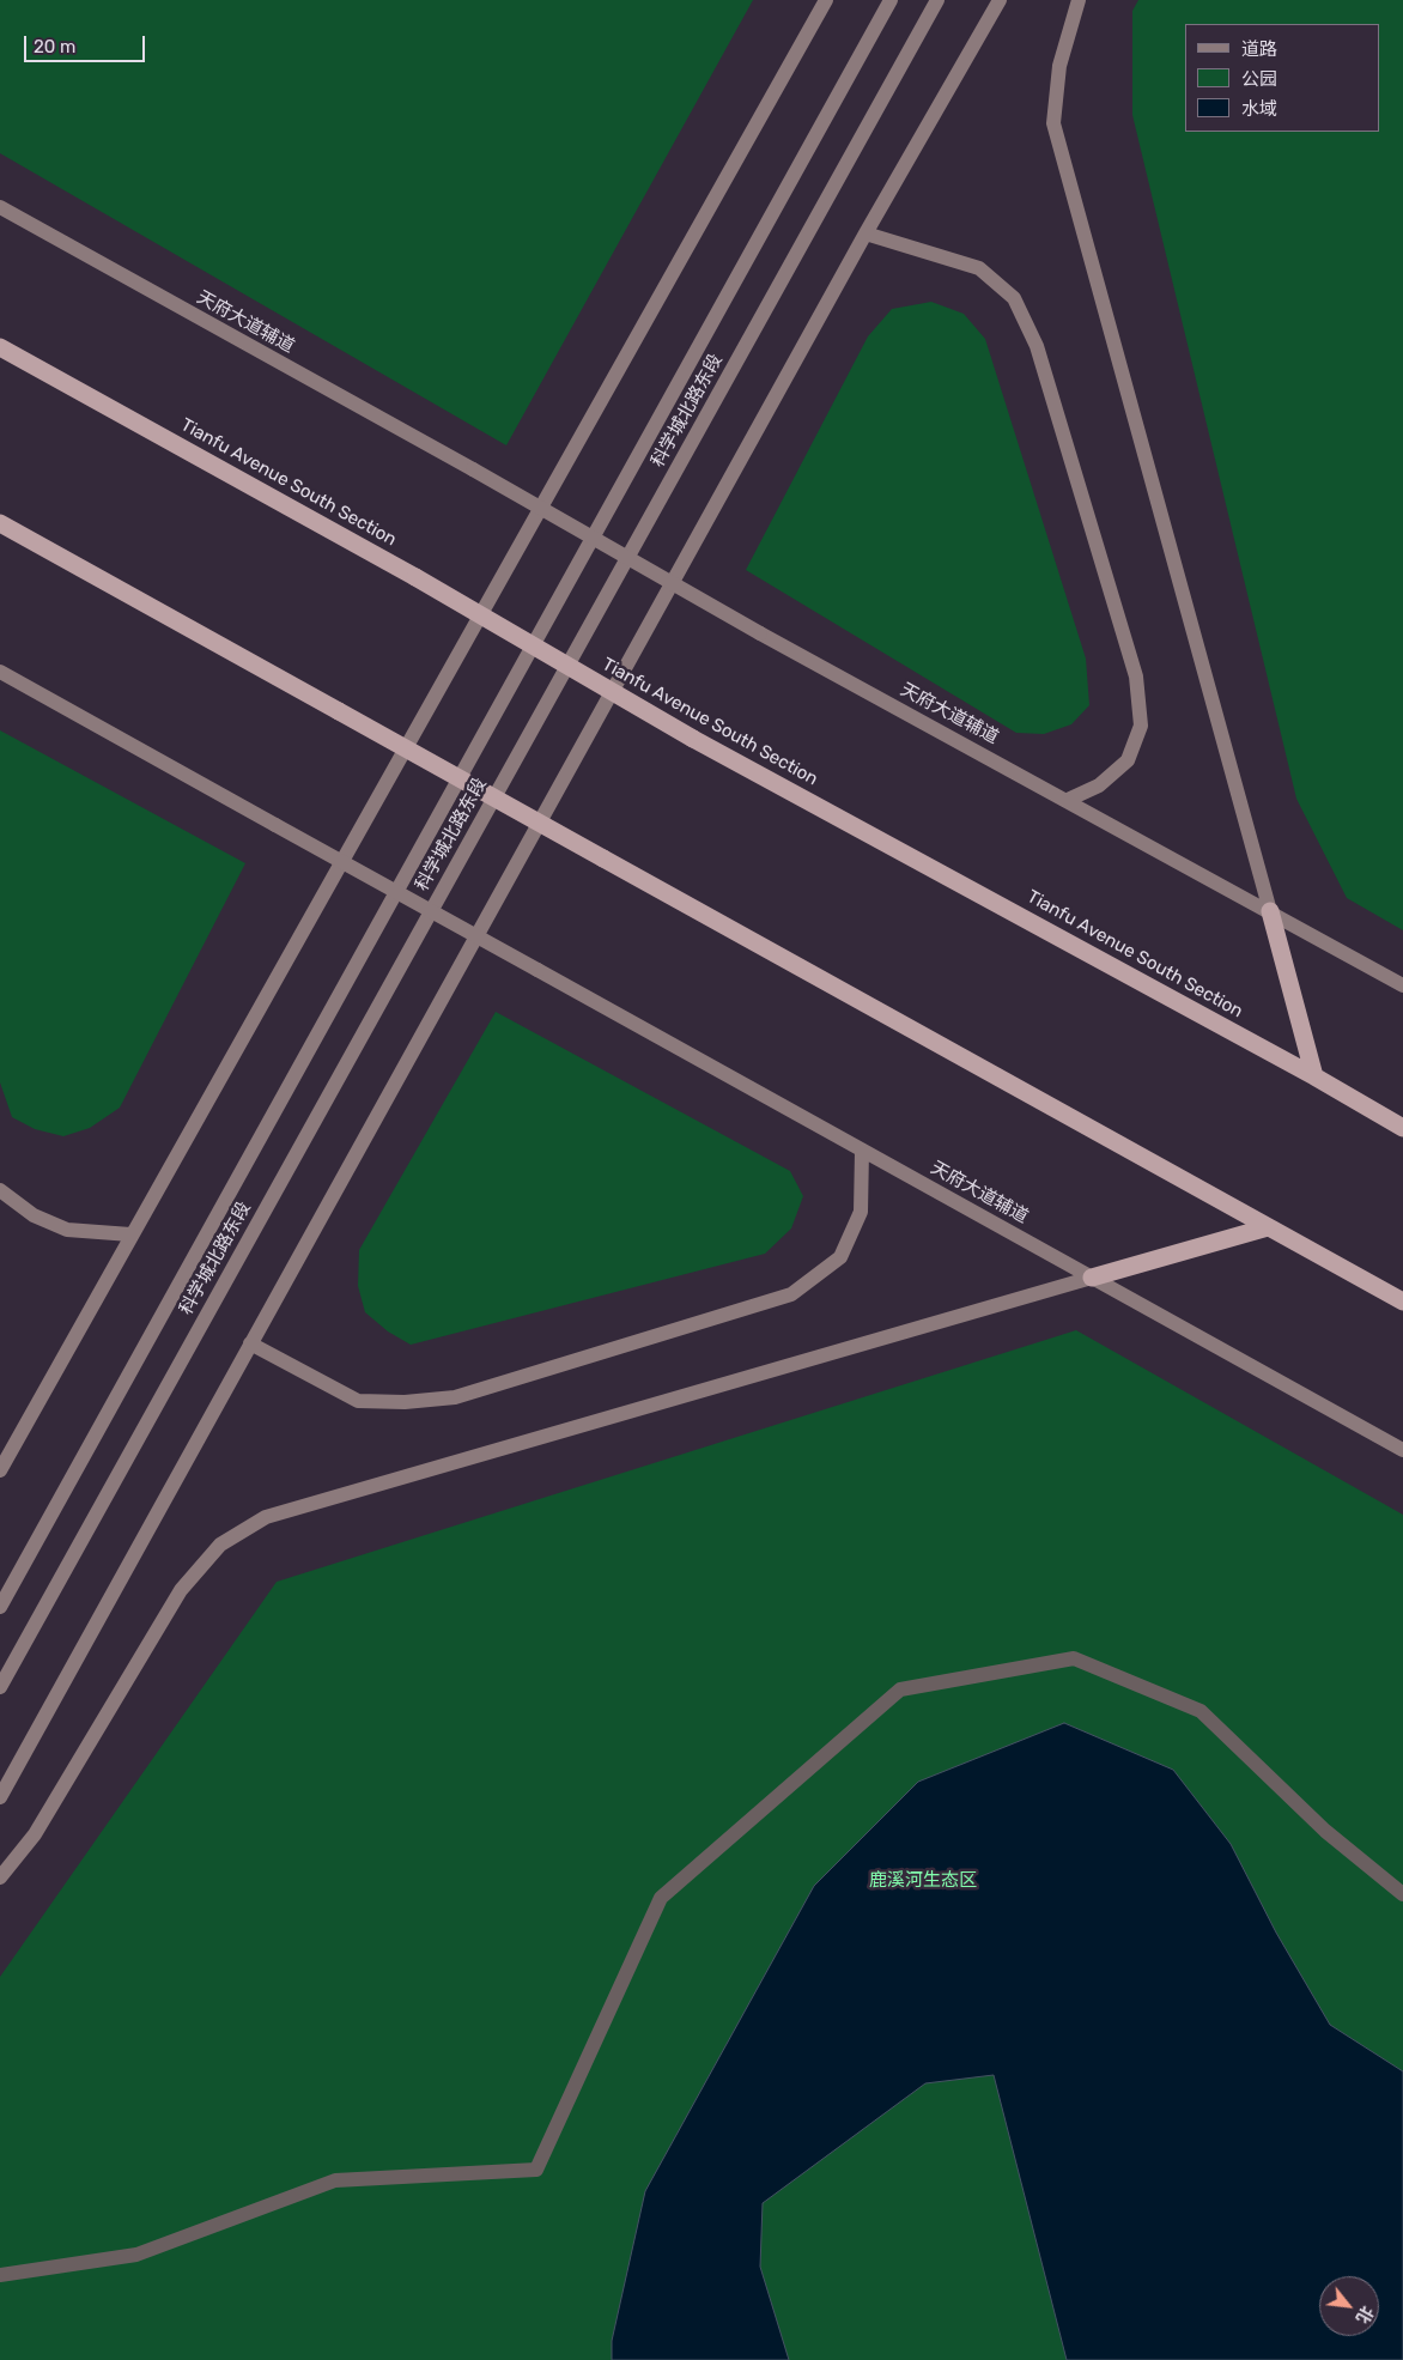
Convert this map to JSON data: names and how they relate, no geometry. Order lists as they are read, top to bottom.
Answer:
{
  "streets": {
    "highway": ["Tianfu Avenue South Section"],
    "main road": ["天府大道辅道", "科学城北路东段"]
  },
  "parks": ["鹿溪河生态区"],
  "legend": ["道路", "公园", "水域"],
  "scale_bar": "20 m",
  "north": "bottom right"
}
